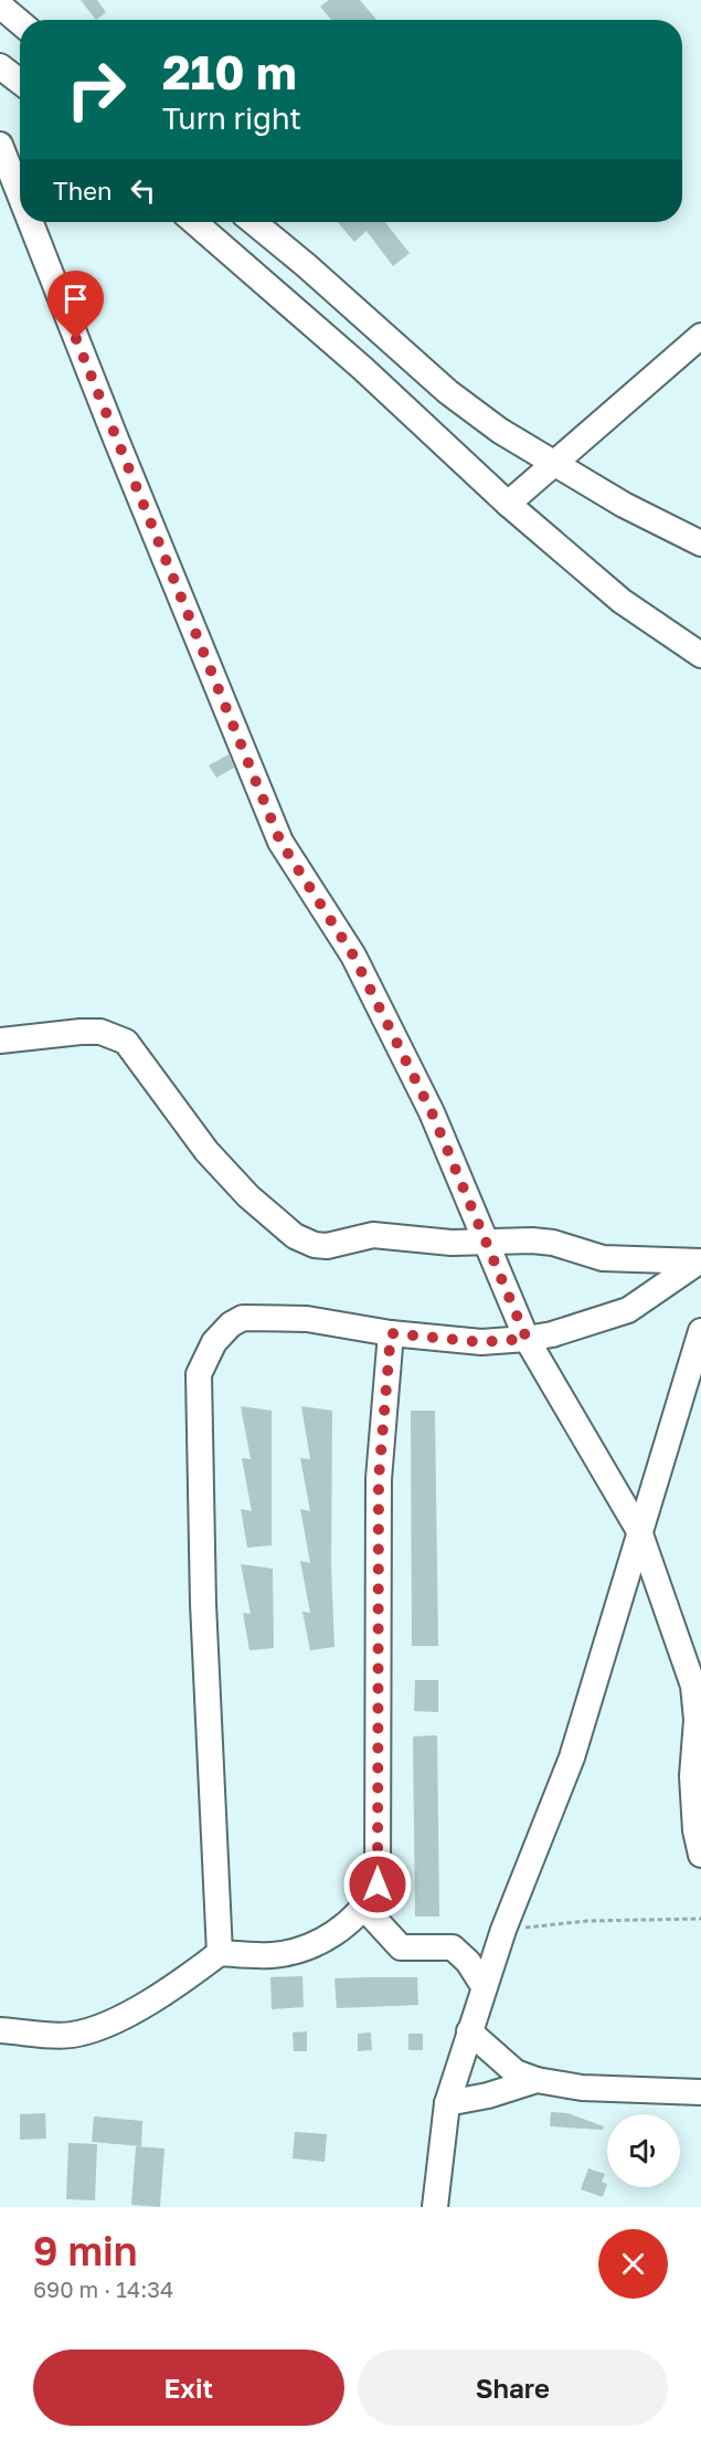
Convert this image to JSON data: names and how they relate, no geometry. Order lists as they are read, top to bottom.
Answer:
{
  "page": {
    "turn": ["210 m", "Turn right"],
    "then": "Then",
    "heading": ["9 min", "690 m · 14:34"],
    "buttons": ["Exit", "Share"]
  }
}
